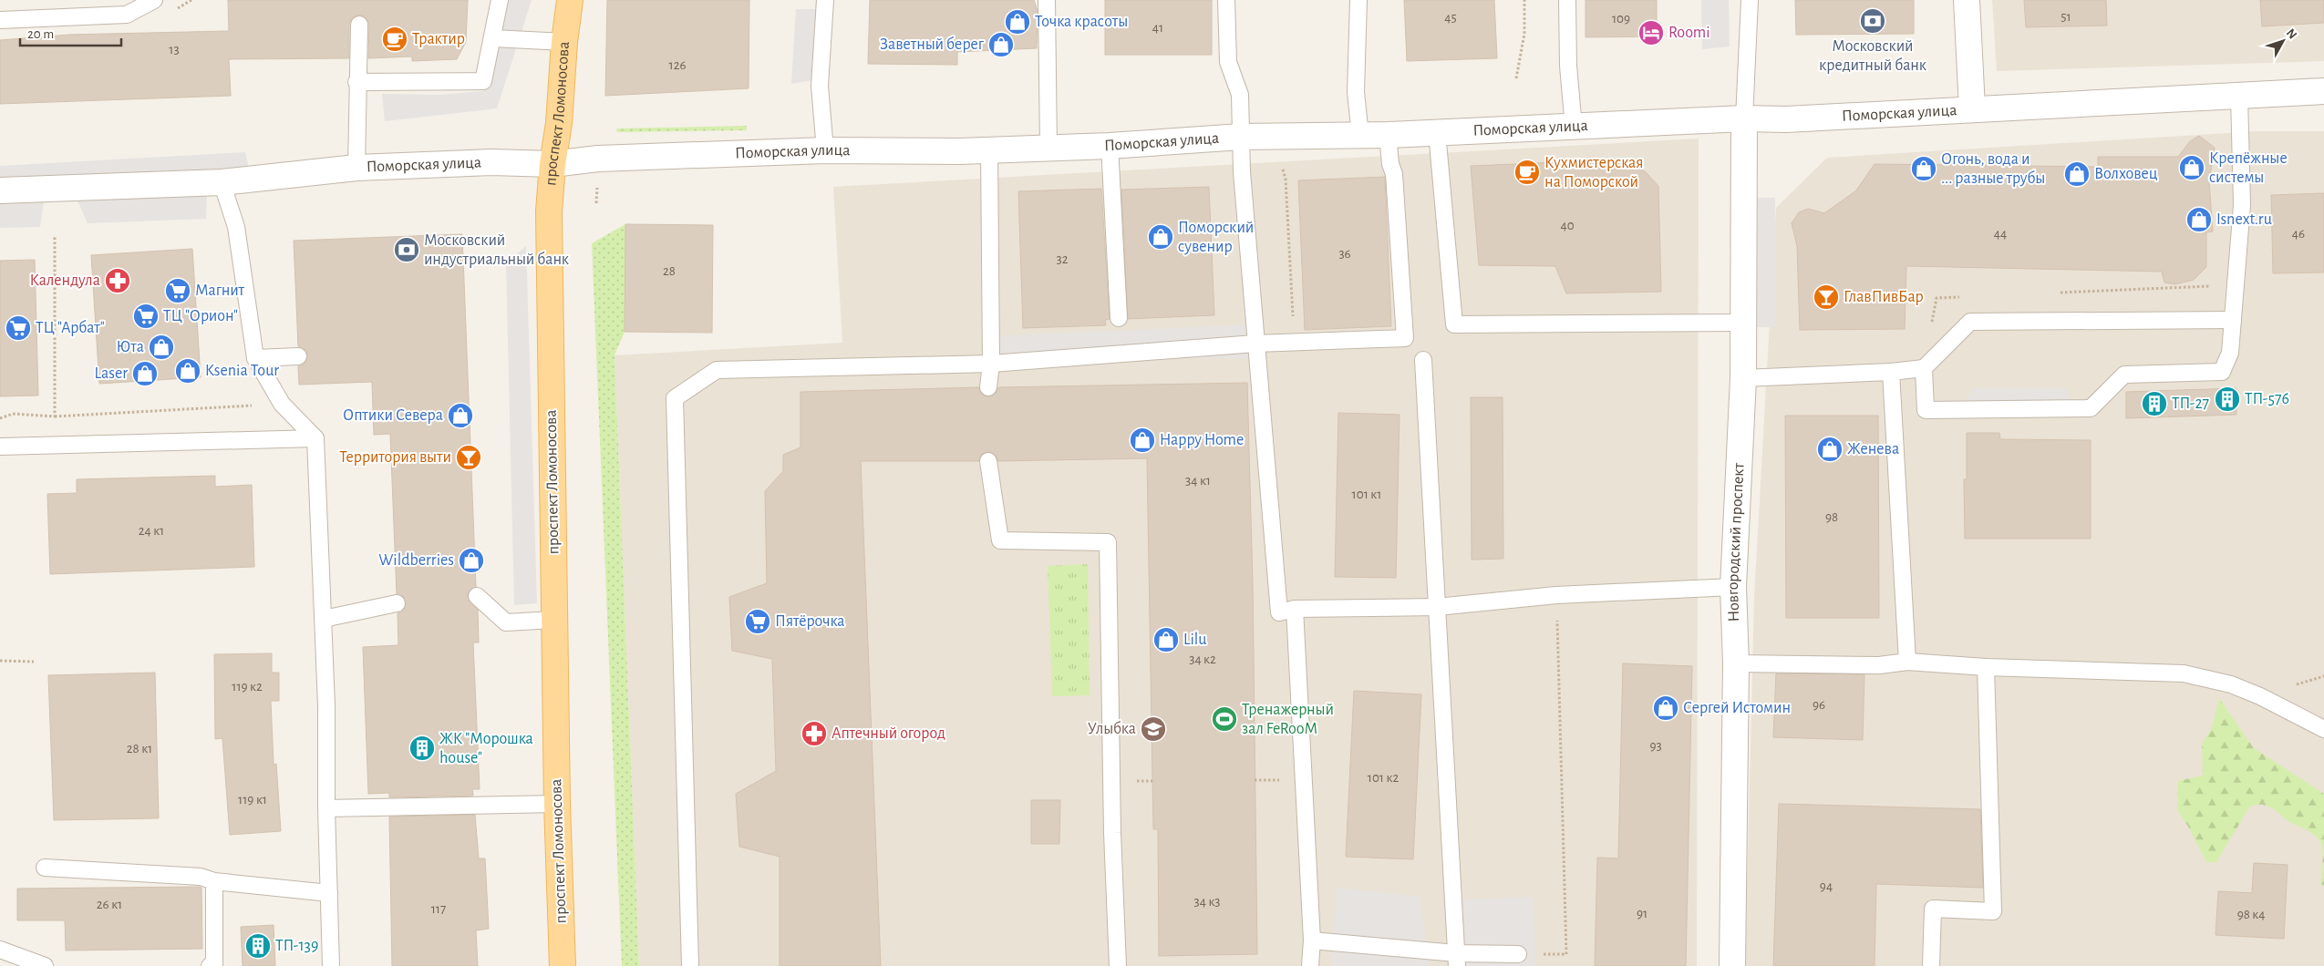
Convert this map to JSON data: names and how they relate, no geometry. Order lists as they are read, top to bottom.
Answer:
{
  "streets": {
    "main road": ["проспект Ломоносова"],
    "street": ["Поморская улица", "Новгородский проспект"]
  },
  "crossings": [
    ["Поморская улица", "проспект Ломоносова"],
    ["Поморская улица", "Новгородский проспект"]
  ],
  "places": {
    "bank": ["Московский кредитный банк", "Московский индустриальный банк"],
    "shop": [
      "Точка красоты",
      "Заветный берег",
      "Крепёжные системы",
      "Огонь, вода и ... разные трубы",
      "Волховец",
      "Isnext.ru",
      "Поморский сувенир",
      "Юта",
      "Ksenia Tour",
      "Laser",
      "Оптики Севера",
      "Happy Home",
      "Женева",
      "Wildberries",
      "Lilu",
      "Сергей Истомин"
    ],
    "hotel": ["Roomi"],
    "cafe": ["Трактир", "Кухмистерская на Поморской"],
    "pharmacy": ["Календула", "Аптечный огород"],
    "supermarket": [
      "Магнит",
      "ТЦ \"Орион\"",
      "ТЦ \"Арбат\"",
      "Пятёрочка"
    ],
    "bar": ["ГлавПивБар", "Территория выти"],
    "building": [
      "ТП-576",
      "ТП-27",
      "ЖК \"Морошка house\"",
      "ТП-139"
    ],
    "sports": ["Тренажерный зал FeRooM"],
    "school or university": ["Улыбка"]
  },
  "house_numbers": [
    "51",
    "45",
    "109",
    "41",
    "13",
    "126",
    "40",
    "44",
    "46",
    "36",
    "32",
    "28",
    "34 к1",
    "101 к1",
    "98",
    "24 к1",
    "34 к2",
    "119 к2",
    "96",
    "93",
    "28 к1",
    "101 к2",
    "119 к1",
    "94",
    "34 к3",
    "26 к1",
    "117",
    "91",
    "98 к4"
  ],
  "scale_bar": "20 m",
  "north": "top right"
}
